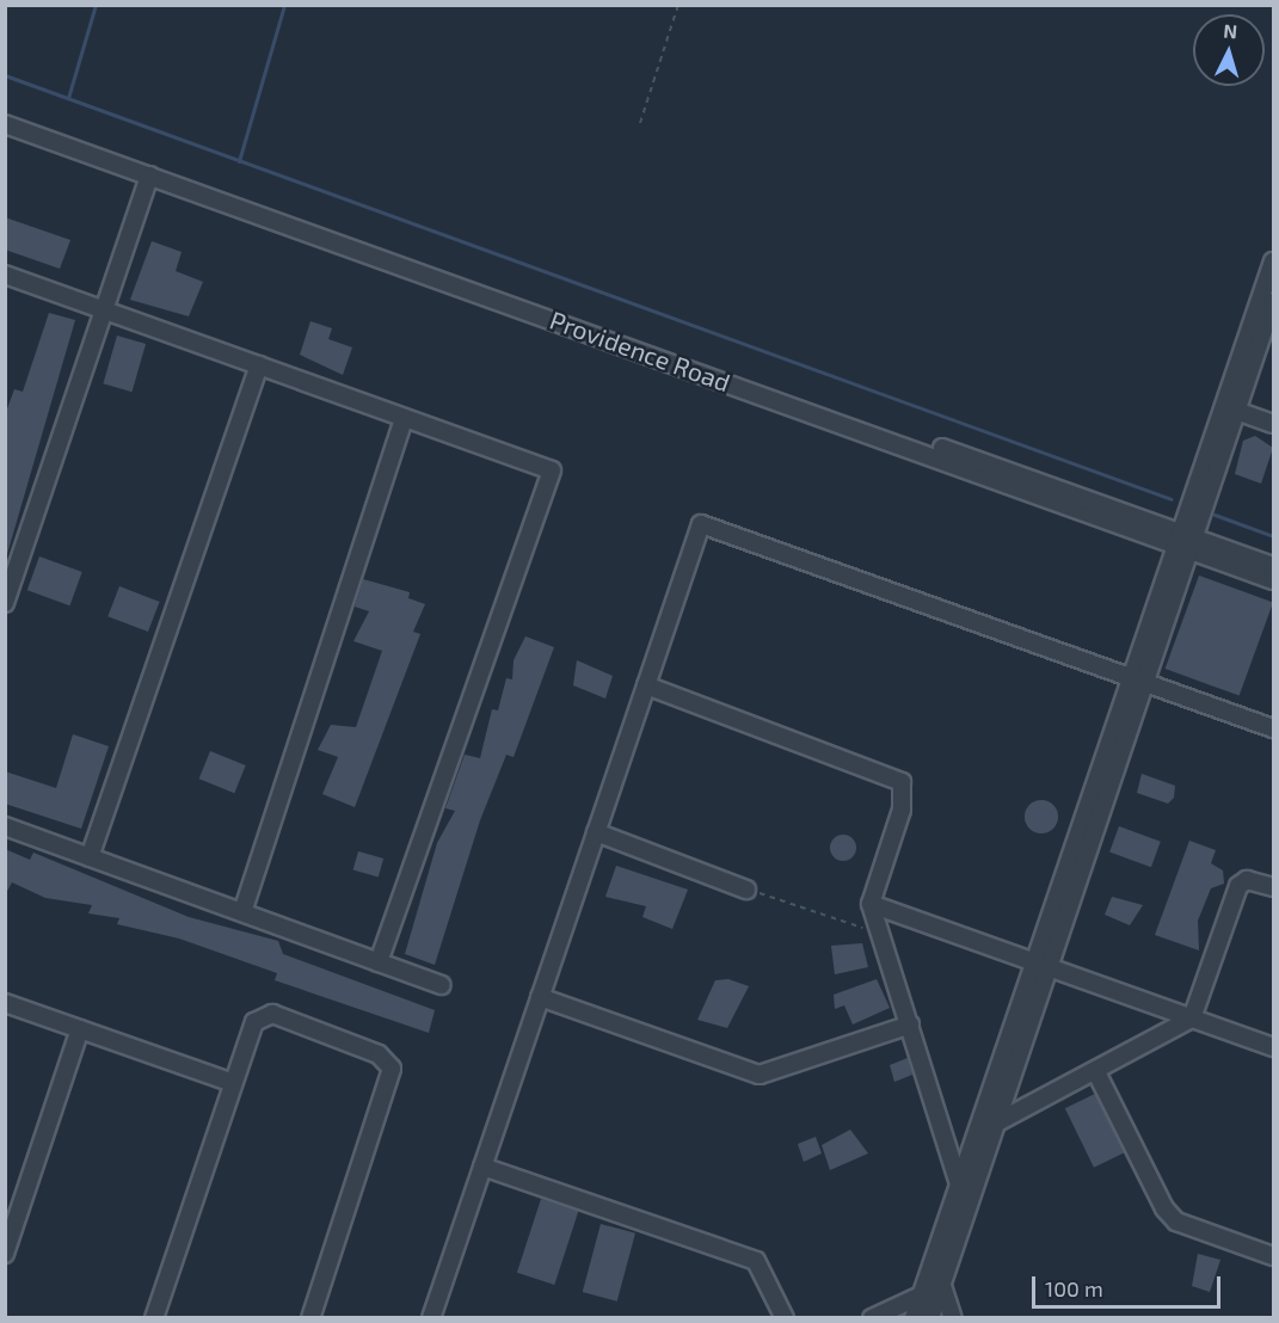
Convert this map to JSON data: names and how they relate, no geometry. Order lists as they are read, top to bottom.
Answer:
{
  "streets": {
    "street": ["Providence Road"]
  },
  "scale_bar": "100 m",
  "north": "top"
}
